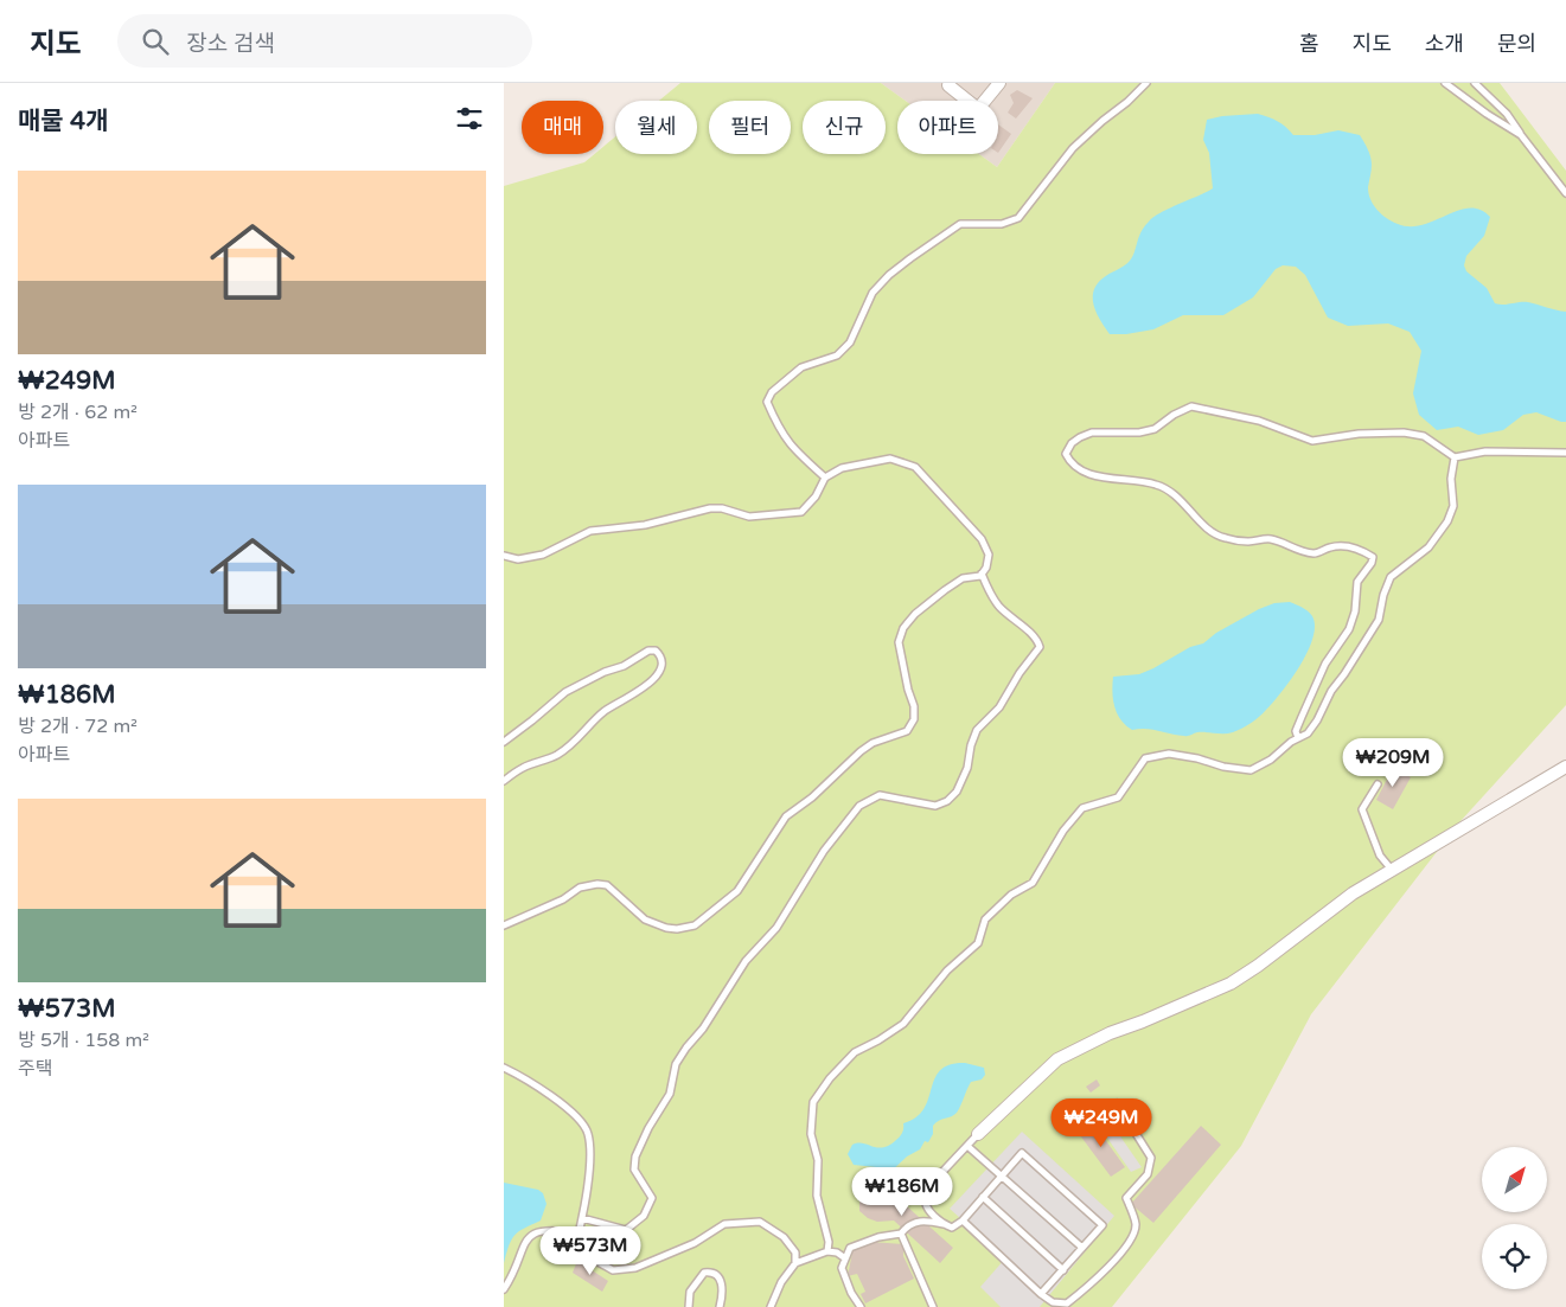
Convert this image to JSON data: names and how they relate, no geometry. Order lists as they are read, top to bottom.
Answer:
{
  "north": "top right",
  "page": {
    "header": "지도",
    "search": "장소 검색",
    "nav": [
      "홈",
      "지도",
      "소개",
      "문의"
    ],
    "heading": "매물 4개",
    "chip": [
      "매매",
      "월세",
      "필터",
      "신규",
      "아파트"
    ],
    "list": [
      {
        "name": "₩249M",
        "note": "방 2개 · 62 m² · 아파트"
      },
      {
        "name": "₩186M",
        "note": "방 2개 · 72 m² · 아파트"
      },
      {
        "name": "₩573M",
        "note": "방 5개 · 158 m² · 주택"
      }
    ],
    "price": [
      "₩209M",
      "₩249M",
      "₩186M",
      "₩573M"
    ]
  }
}
